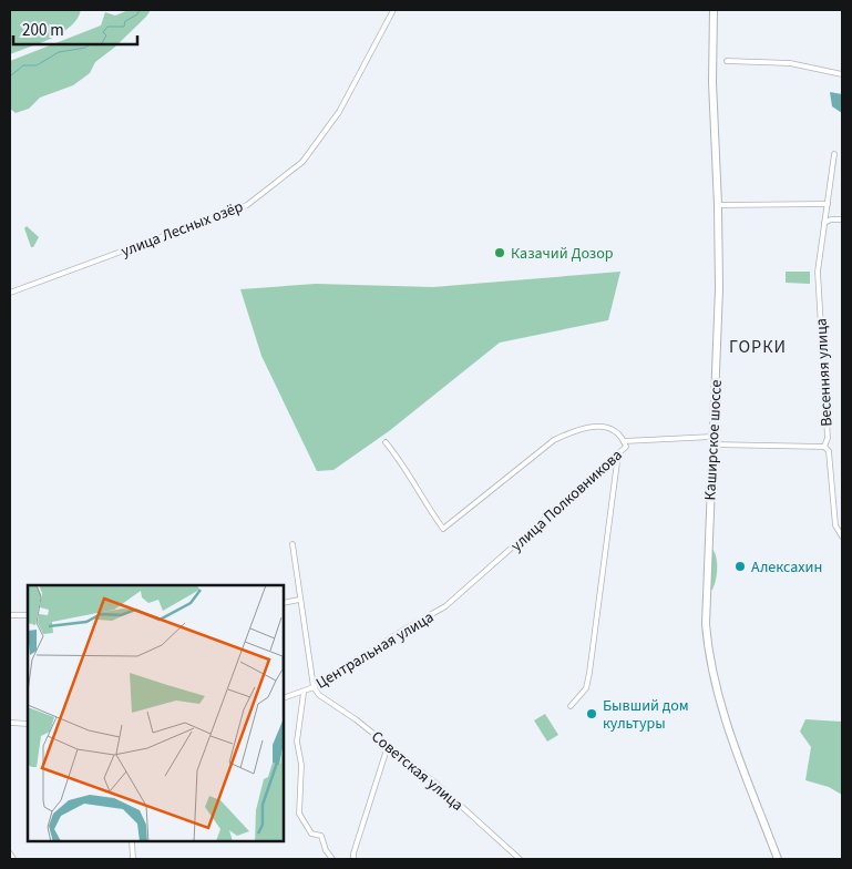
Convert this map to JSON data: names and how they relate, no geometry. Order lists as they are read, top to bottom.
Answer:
{
  "streets": {
    "main road": ["Каширское шоссе"],
    "street": [
      "улица Лесных озёр",
      "Весенняя улица",
      "улица Полковникова",
      "Центральная улица",
      "Советская улица"
    ]
  },
  "crossings": [
    ["улица Полковникова", "Центральная улица"],
    ["Центральная улица", "Советская улица"]
  ],
  "districts": ["ГОРКИ"],
  "places": ["Казачий Дозор", "Алексахин", "Бывший дом культуры"],
  "scale_bar": "200 m"
}
